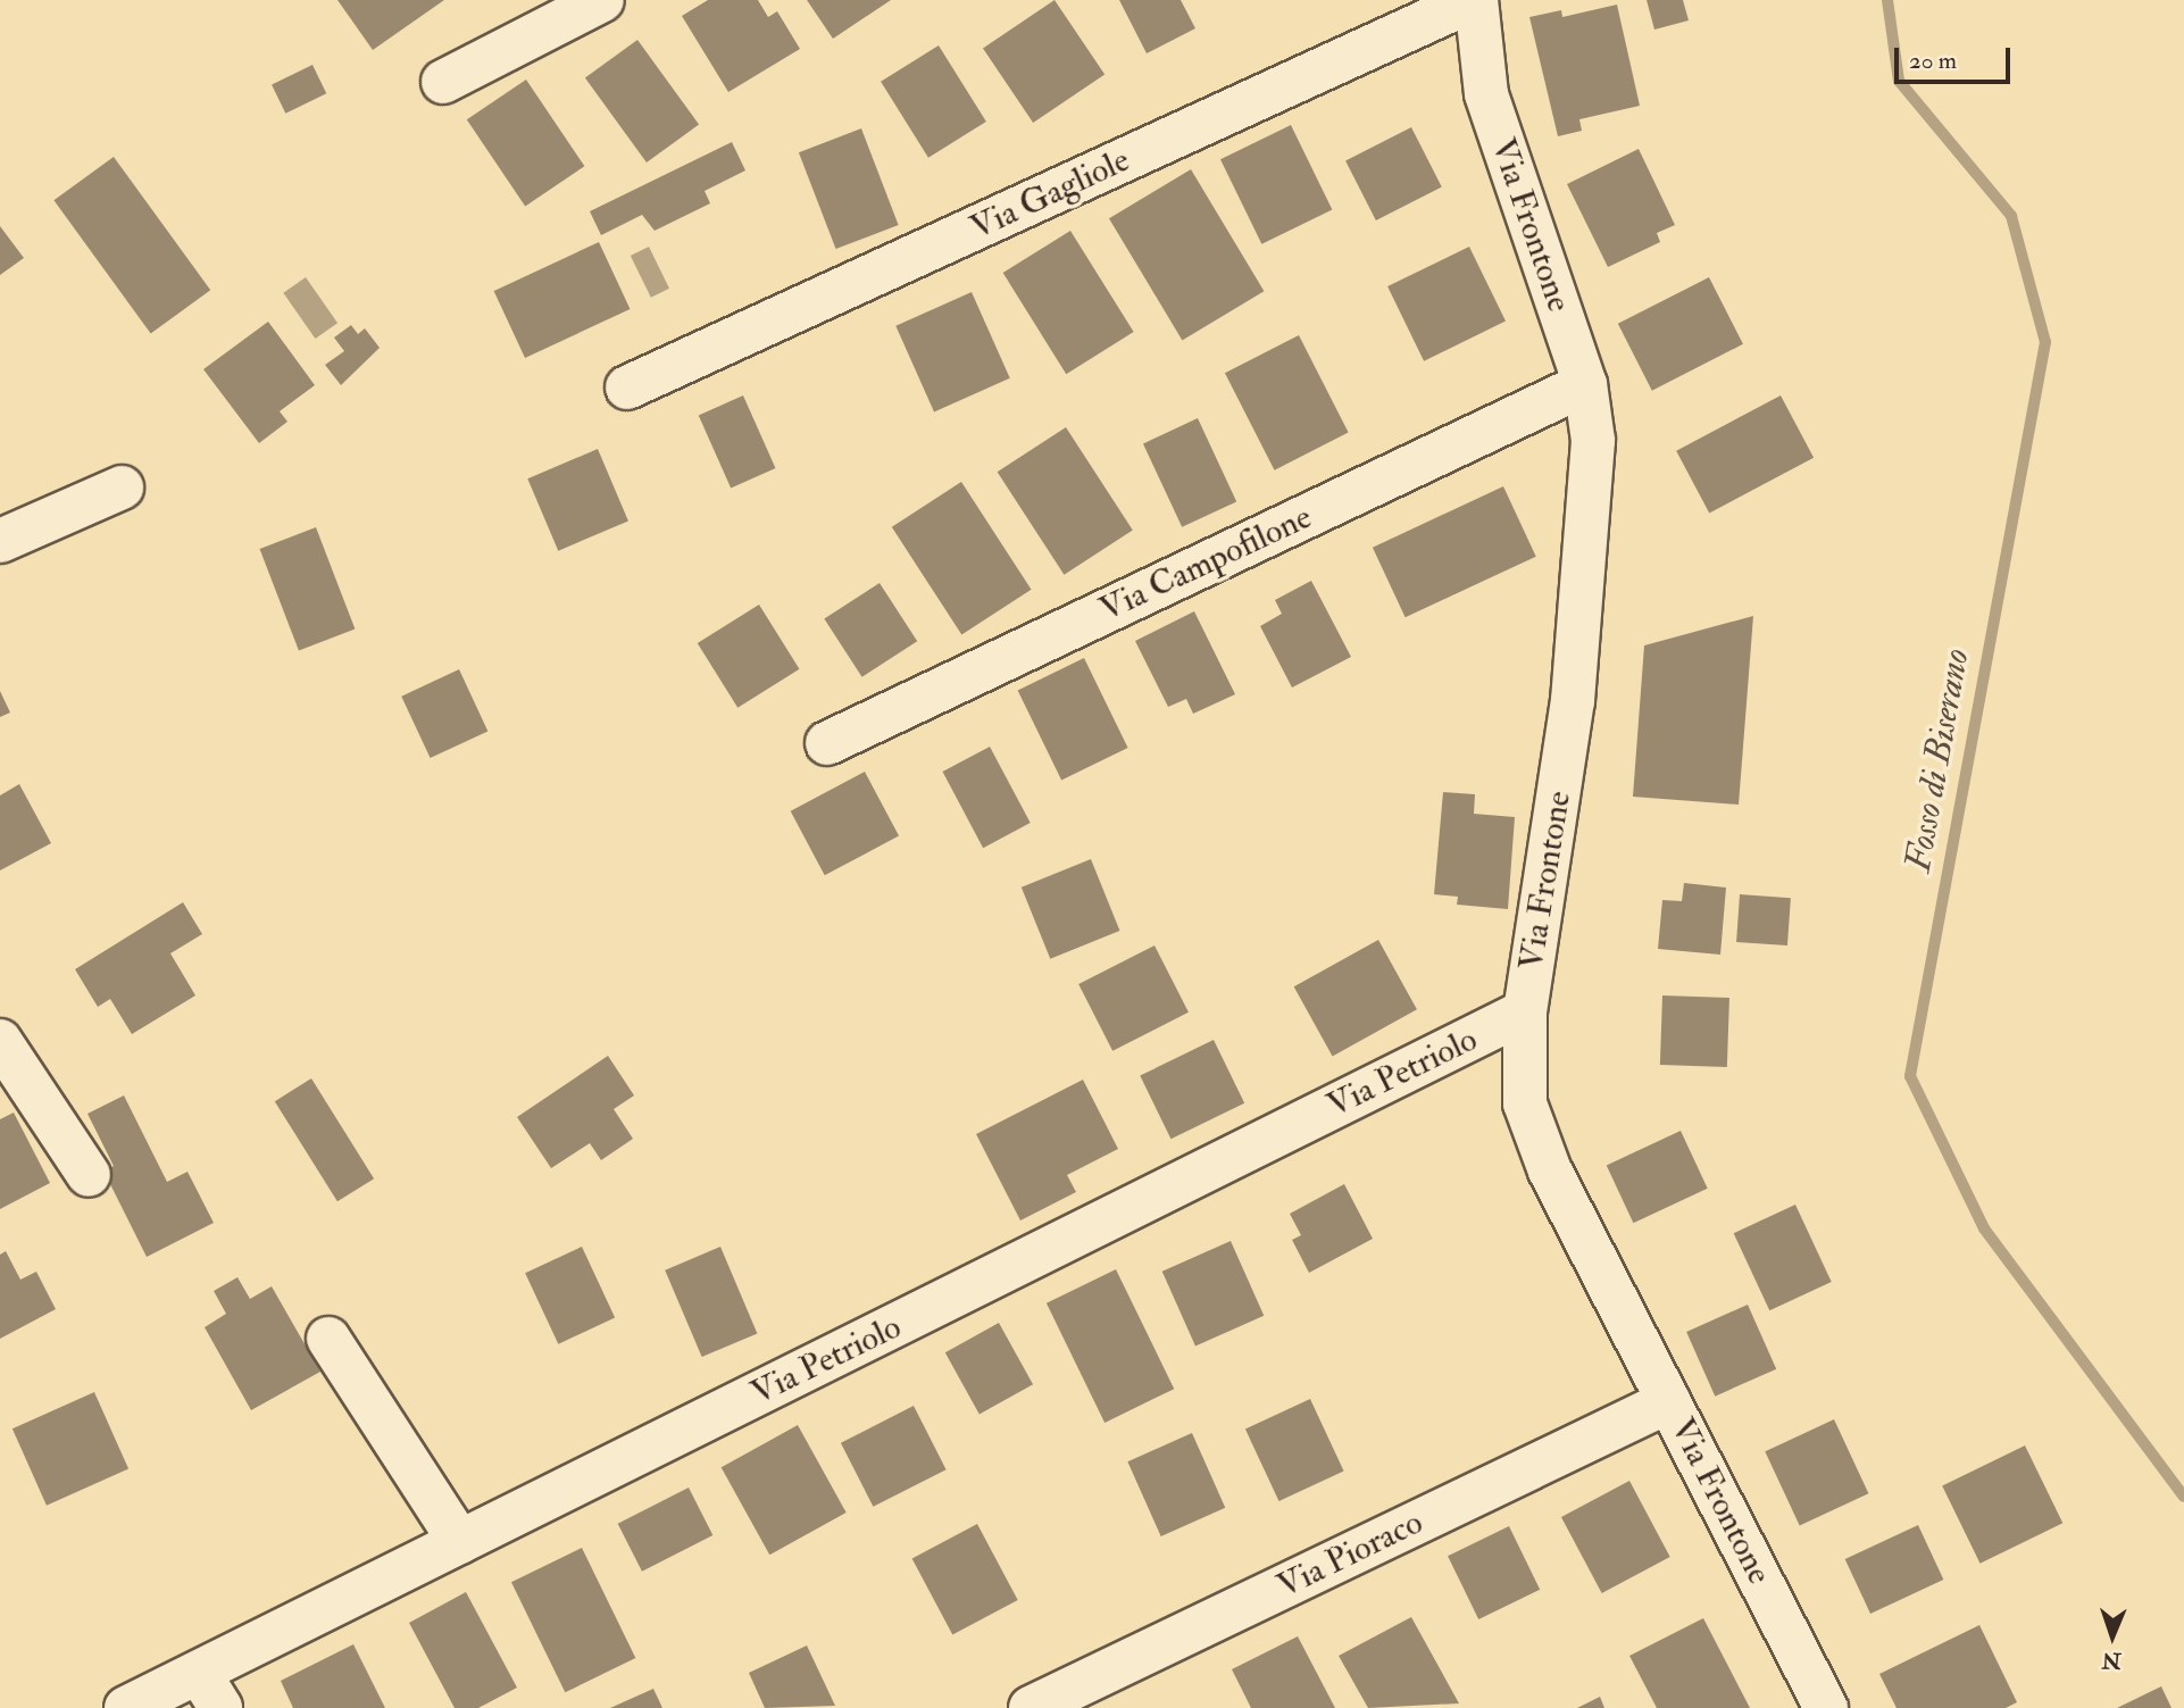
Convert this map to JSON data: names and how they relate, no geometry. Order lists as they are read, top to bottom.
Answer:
{
  "streets": {
    "street": [
      "Via Gagliole",
      "Via Frontone",
      "Via Campofilone",
      "Via Petriolo",
      "Via Pioraco"
    ]
  },
  "crossings": [
    ["Via Gagliole", "Via Frontone"],
    ["Via Frontone", "Via Campofilone"],
    ["Via Frontone", "Via Petriolo"],
    ["Via Frontone", "Via Pioraco"]
  ],
  "water": ["Fosso di Biserano"],
  "scale_bar": "20 m",
  "north": "bottom"
}
